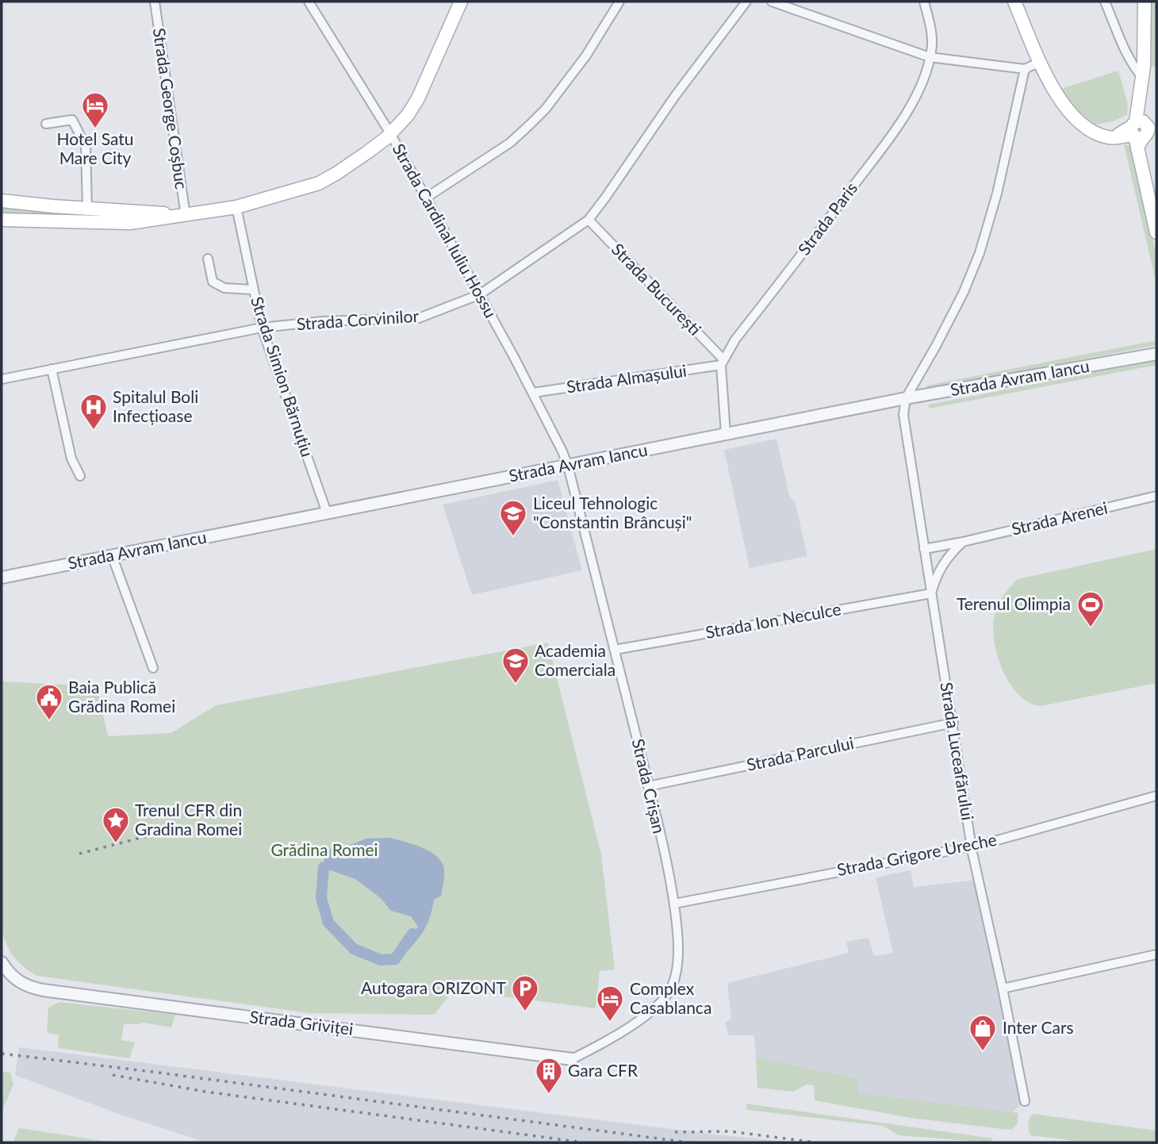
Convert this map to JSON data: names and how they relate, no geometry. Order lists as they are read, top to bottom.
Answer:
{
  "streets": {
    "street": [
      "Strada George Coșbuc",
      "Strada Paris",
      "Strada Cardinal Iuliu Hossu",
      "Strada București",
      "Strada Corvinilor",
      "Strada Simion Bărnuțiu",
      "Strada Avram Iancu",
      "Strada Almașului",
      "Strada Arenei",
      "Strada Ion Neculce",
      "Strada Luceafărului",
      "Strada Parcului",
      "Strada Crișan",
      "Strada Grigore Ureche",
      "Strada Griviței"
    ]
  },
  "crossings": [
    ["Strada Paris", "Strada București"],
    ["Strada Paris", "Strada Almașului"],
    ["Strada Cardinal Iuliu Hossu", "Strada Corvinilor"],
    ["Strada Cardinal Iuliu Hossu", "Strada Avram Iancu"],
    ["Strada Cardinal Iuliu Hossu", "Strada Almașului"],
    ["Strada Cardinal Iuliu Hossu", "Strada Crișan"],
    ["Strada București", "Strada Corvinilor"],
    ["Strada București", "Strada Almașului"],
    ["Strada Corvinilor", "Strada Simion Bărnuțiu"],
    ["Strada Simion Bărnuțiu", "Strada Avram Iancu"],
    ["Strada Avram Iancu", "Strada Luceafărului"],
    ["Strada Avram Iancu", "Strada Crișan"],
    ["Strada Arenei", "Strada Luceafărului"],
    ["Strada Ion Neculce", "Strada Luceafărului"],
    ["Strada Ion Neculce", "Strada Crișan"],
    ["Strada Luceafărului", "Strada Parcului"],
    ["Strada Luceafărului", "Strada Grigore Ureche"],
    ["Strada Parcului", "Strada Crișan"],
    ["Strada Crișan", "Strada Grigore Ureche"],
    ["Strada Crișan", "Strada Griviței"]
  ],
  "parks": ["Grădina Romei"],
  "places": {
    "hotel": ["Hotel Satu Mare City", "Complex Casablanca"],
    "hospital": ["Spitalul Boli Infecțioase"],
    "school or university": ["Liceul Tehnologic \"Constantin Brâncuși\"", "Academia Comerciala"],
    "sports": ["Terenul Olimpia"],
    "public building": ["Baia Publică Grădina Romei"],
    "place": ["Trenul CFR din Gradina Romei"],
    "parking": ["Autogara ORIZONT"],
    "shop": ["Inter Cars"],
    "building": ["Gara CFR"]
  }
}
